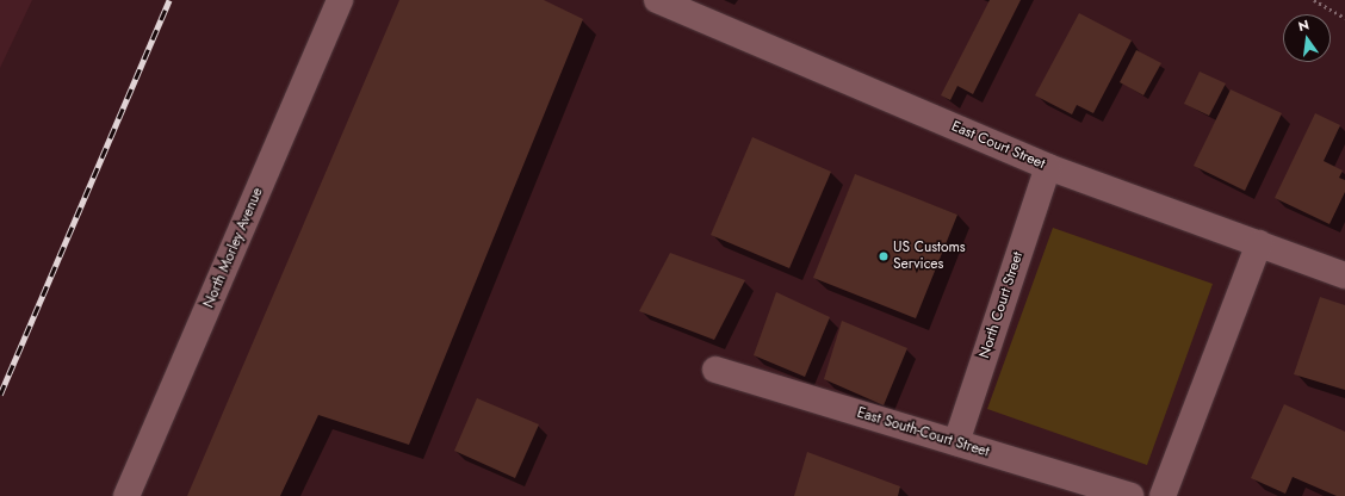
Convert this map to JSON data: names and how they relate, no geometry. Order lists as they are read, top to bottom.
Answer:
{
  "streets": {
    "street": [
      "East Court Street",
      "North Morley Avenue",
      "North Court Street",
      "East South-Court Street"
    ]
  },
  "crossings": [
    ["East Court Street", "North Court Street"],
    ["North Court Street", "East South-Court Street"]
  ],
  "places": ["US Customs Services"],
  "north": "top"
}
